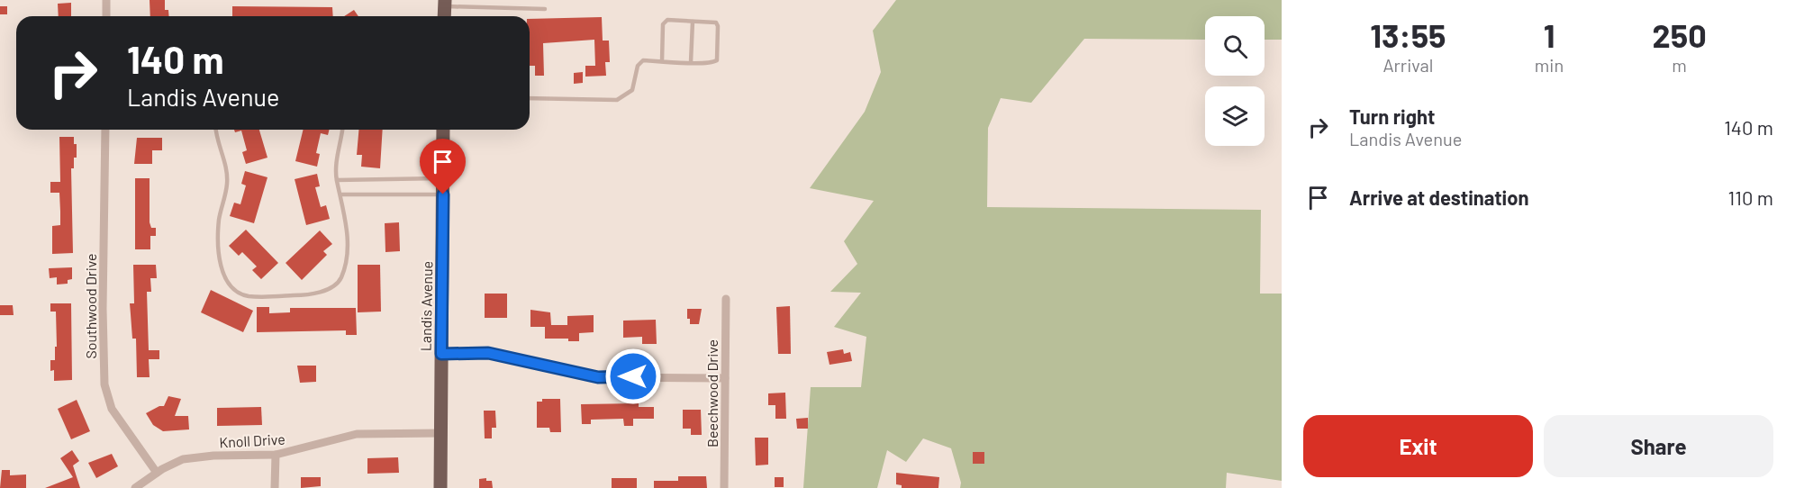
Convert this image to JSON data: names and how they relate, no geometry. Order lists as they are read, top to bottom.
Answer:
{
  "streets": {
    "main road": ["Landis Avenue"],
    "street": ["Southwood Drive", "Beechwood Drive", "Knoll Drive"]
  },
  "crossings": [
    ["Southwood Drive", "Knoll Drive"],
    ["Landis Avenue", "Knoll Drive"]
  ],
  "page": {
    "eta": [
      "13:55",
      "Arrival",
      "1",
      "min",
      "250",
      "m"
    ],
    "turn": ["140 m", "Landis Avenue"],
    "list": [
      {
        "name": "Turn right",
        "note": "Landis Avenue",
        "value": "140 m"
      },
      {
        "name": "Arrive at destination",
        "value": "110 m"
      }
    ],
    "buttons": ["Exit", "Share"]
  }
}
